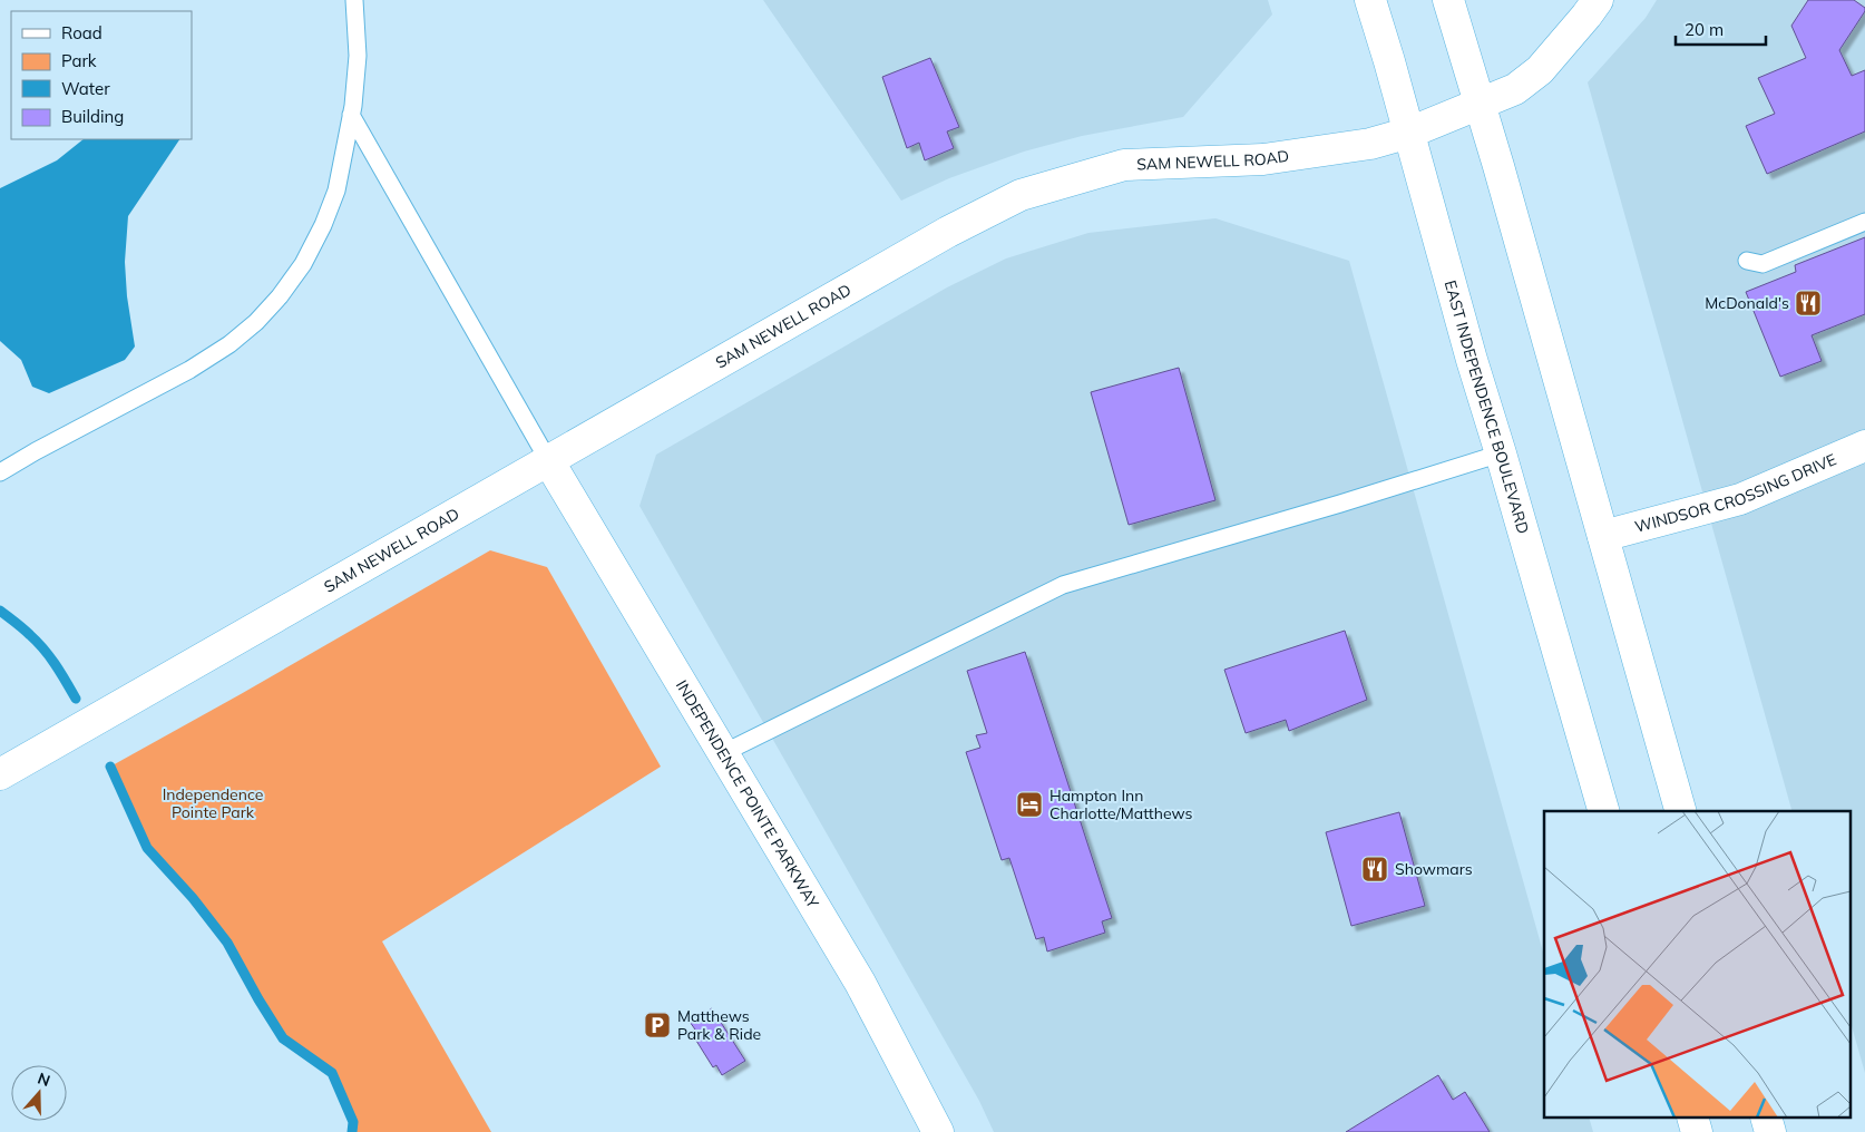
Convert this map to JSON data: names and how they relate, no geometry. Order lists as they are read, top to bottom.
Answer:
{
  "streets": {
    "main road": [
      "SAM NEWELL ROAD",
      "EAST INDEPENDENCE BOULEVARD",
      "WINDSOR CROSSING DRIVE",
      "INDEPENDENCE POINTE PARKWAY"
    ]
  },
  "crossings": [
    ["SAM NEWELL ROAD", "EAST INDEPENDENCE BOULEVARD"],
    ["SAM NEWELL ROAD", "INDEPENDENCE POINTE PARKWAY"]
  ],
  "parks": ["Independence Pointe Park"],
  "places": {
    "restaurant": ["McDonald's", "Showmars"],
    "hotel": ["Hampton Inn Charlotte/Matthews"],
    "parking": ["Matthews Park & Ride"]
  },
  "legend": [
    "Road",
    "Park",
    "Water",
    "Building"
  ],
  "scale_bar": "20 m",
  "north": "top"
}
